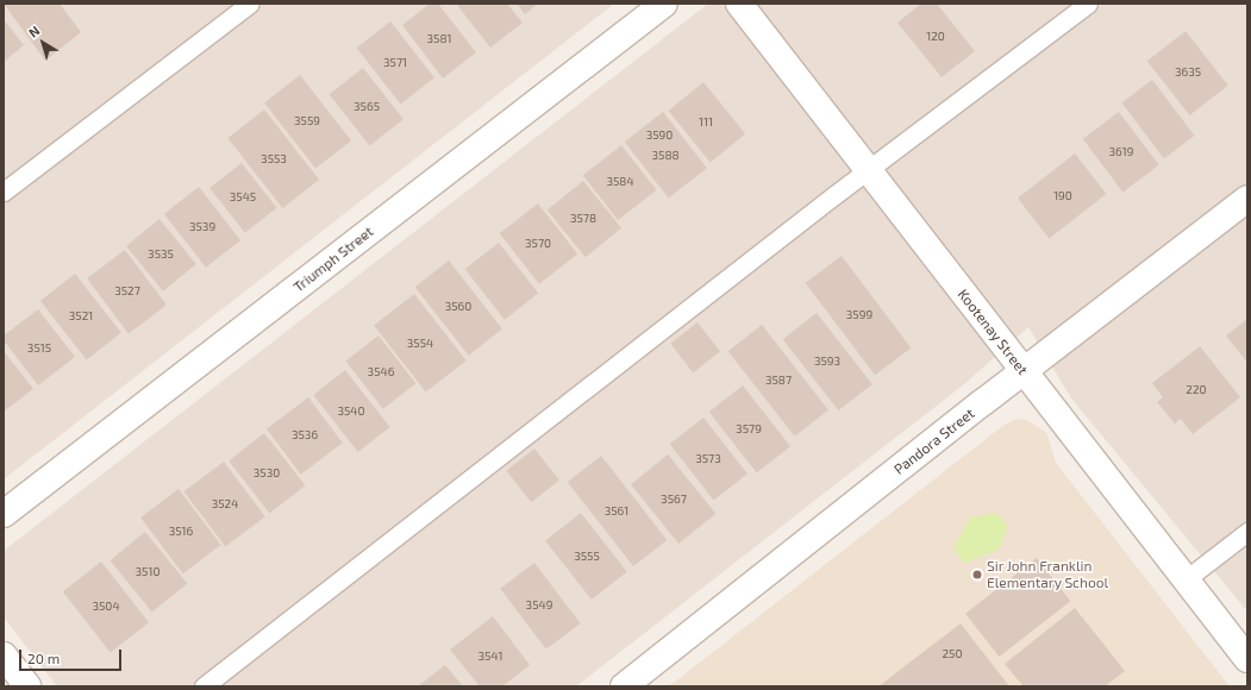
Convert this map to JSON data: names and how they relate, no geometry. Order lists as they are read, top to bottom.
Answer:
{
  "streets": {
    "street": ["Triumph Street", "Kootenay Street", "Pandora Street"]
  },
  "crossings": [
    ["Kootenay Street", "Pandora Street"]
  ],
  "places": ["Sir John Franklin Elementary School"],
  "house_numbers": [
    "120",
    "3581",
    "3571",
    "3635",
    "3565",
    "3559",
    "111",
    "3590",
    "3619",
    "3588",
    "3553",
    "3584",
    "190",
    "3545",
    "3578",
    "3539",
    "3570",
    "3535",
    "3527",
    "3560",
    "3599",
    "3521",
    "3554",
    "3515",
    "3593",
    "3546",
    "3587",
    "220",
    "3540",
    "3579",
    "3536",
    "3573",
    "3530",
    "3567",
    "3524",
    "3561",
    "3516",
    "3555",
    "3510",
    "3549",
    "3504",
    "250",
    "3541"
  ],
  "scale_bar": "20 m",
  "north": "top left"
}
